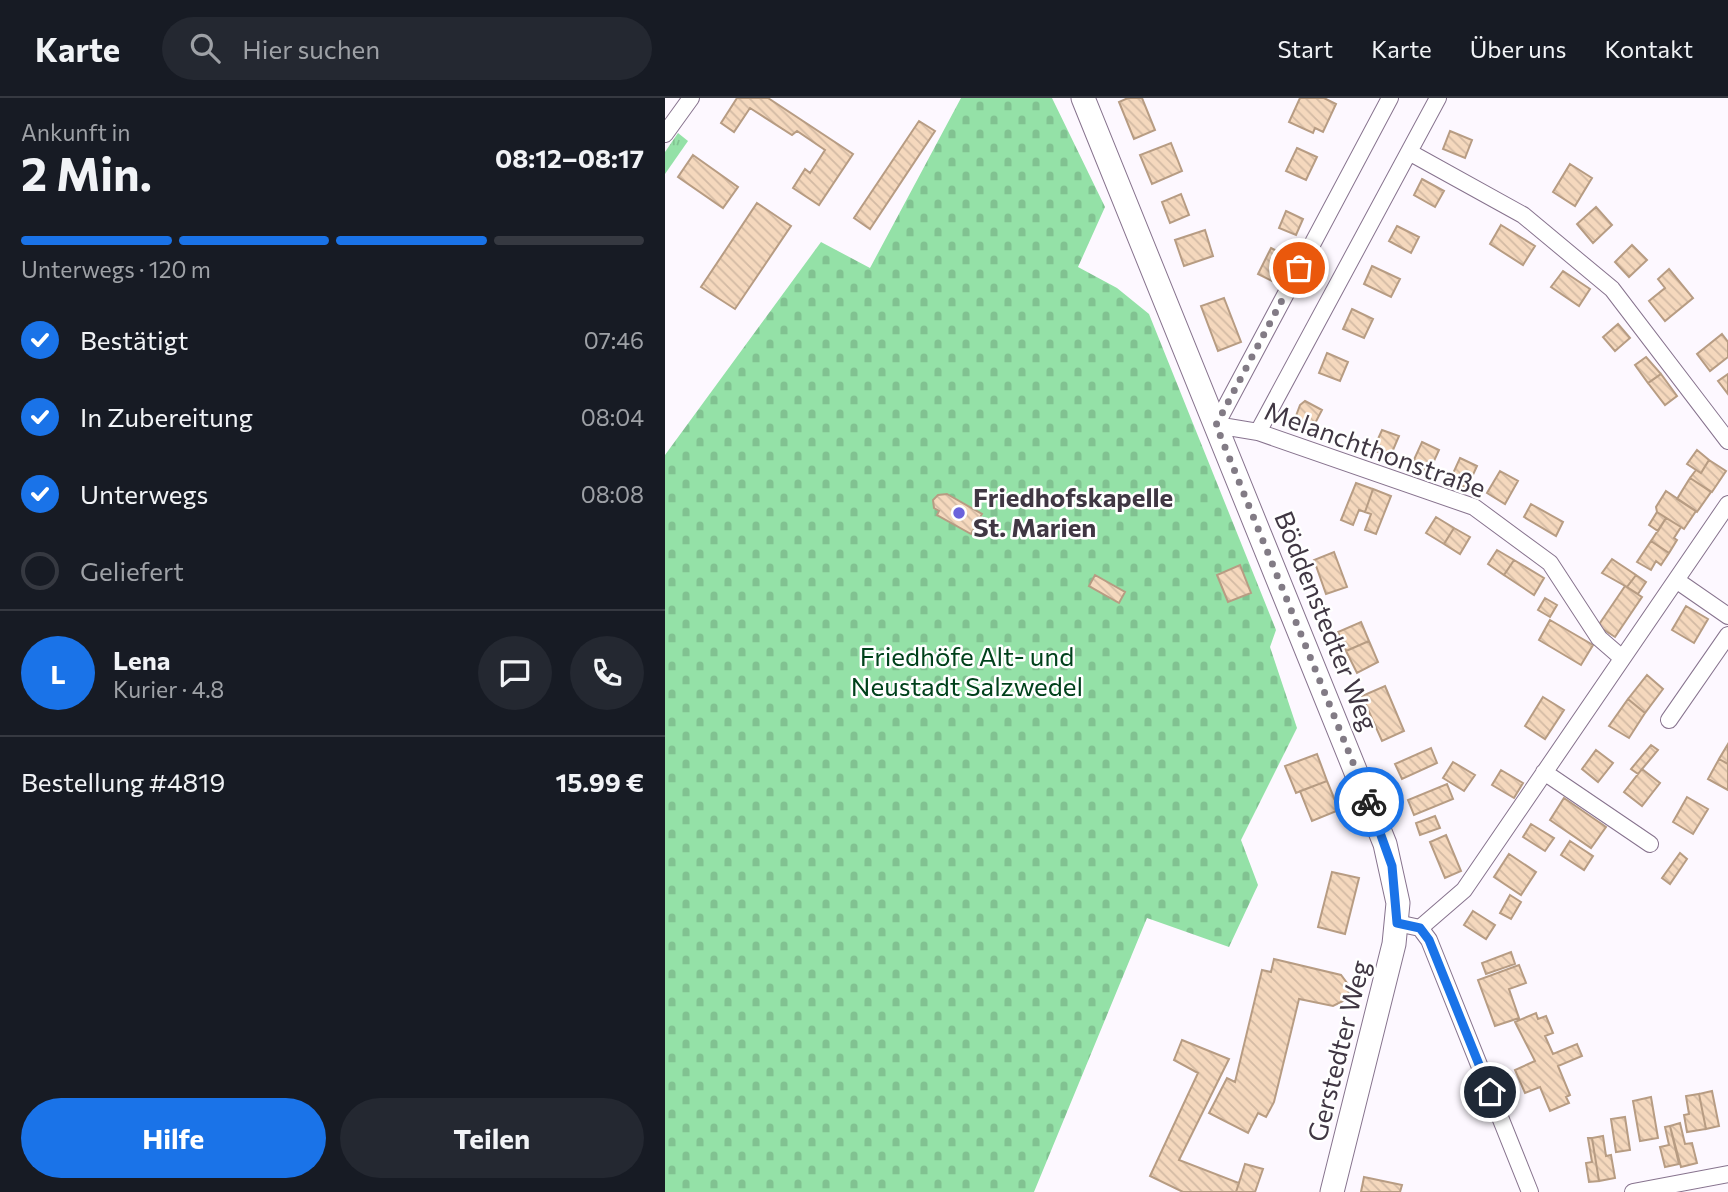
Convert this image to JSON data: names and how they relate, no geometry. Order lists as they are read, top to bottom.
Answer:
{
  "streets": {
    "street": ["Melanchthonstraße", "Böddenstedter Weg", "Gerstedter Weg"]
  },
  "crossings": [
    ["Melanchthonstraße", "Böddenstedter Weg"],
    ["Böddenstedter Weg", "Gerstedter Weg"]
  ],
  "parks": ["Friedhöfe Alt- und Neustadt Salzwedel"],
  "places": ["Friedhofskapelle St. Marien"],
  "page": {
    "header": "Karte",
    "search": "Hier suchen",
    "nav": [
      "Start",
      "Karte",
      "Über uns",
      "Kontakt"
    ],
    "heading": ["2 Min.", "Ankunft in", "08:12–08:17"],
    "panel": [
      "Lena",
      "Kurier · 4.8",
      "Bestellung #4819",
      "15.99 €"
    ],
    "bar": "Unterwegs · 120 m",
    "list": [
      ["Bestätigt", "07:46"],
      ["In Zubereitung", "08:04"],
      ["Unterwegs", "08:08"],
      "Geliefert"
    ],
    "round": "L",
    "buttons": ["Hilfe", "Teilen"]
  }
}
